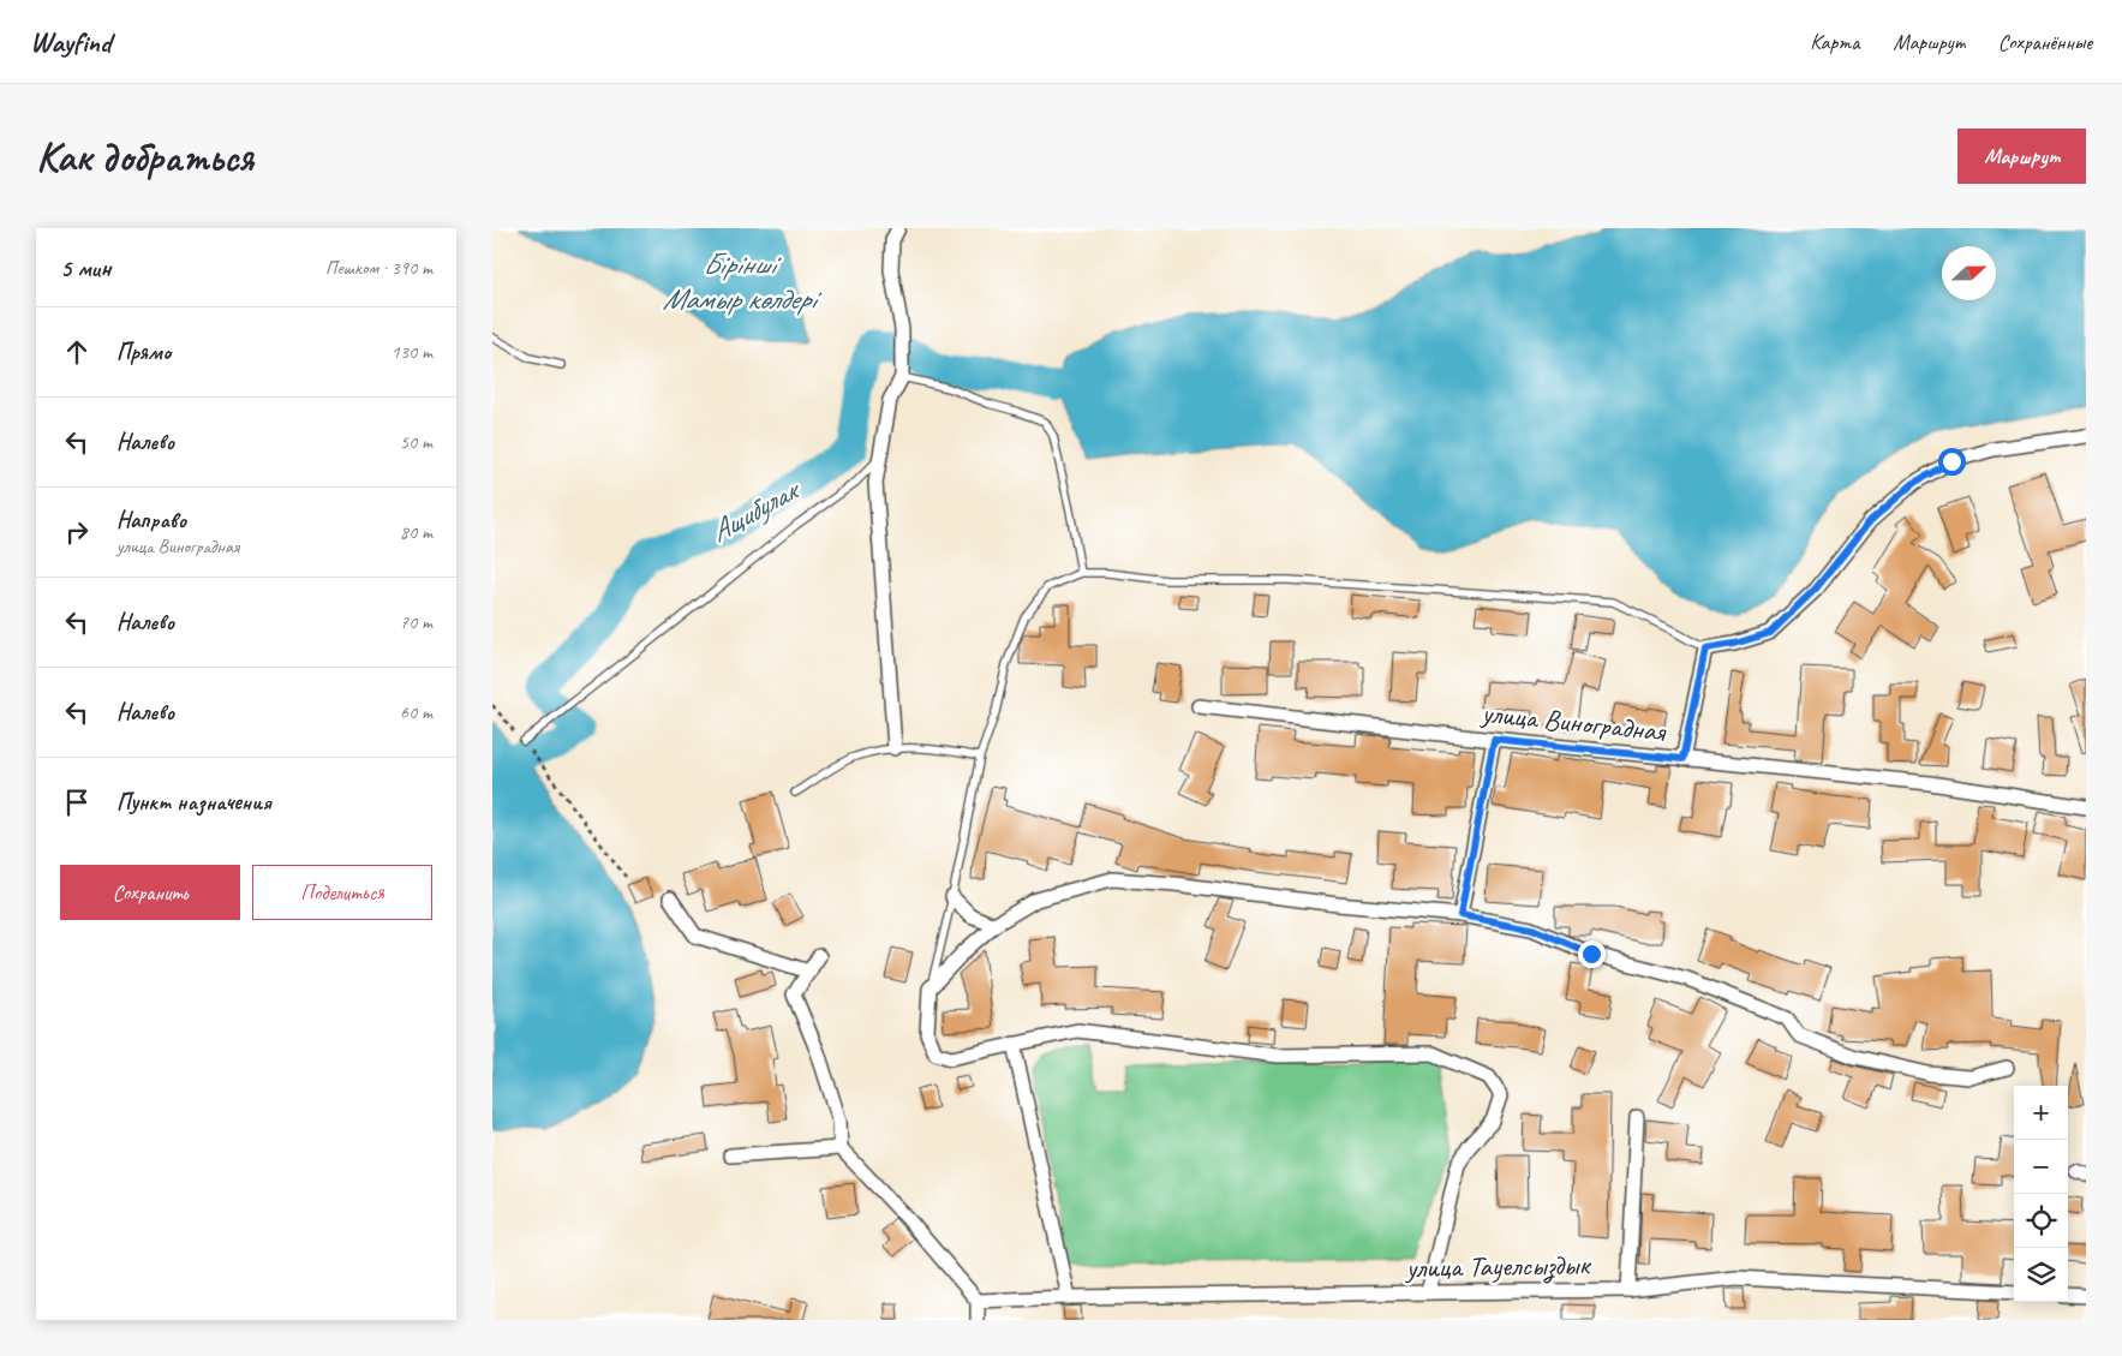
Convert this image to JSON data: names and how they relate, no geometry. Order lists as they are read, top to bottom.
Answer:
{
  "streets": {
    "street": ["улица Виноградная", "улица Тауелсыздык"]
  },
  "water": ["Бірінші Мамыр көлдері", "Ащибулак"],
  "north": "right",
  "page": {
    "header": "Wayfind",
    "nav": ["Карта", "Маршрут", "Сохранённые"],
    "buttons": [
      "Маршрут",
      ["Сохранить", "Поделиться"]
    ],
    "title": "Как добраться",
    "heading": ["5 мин", "Пешком · 390 m"],
    "list": [
      ["Прямо", "130 m"],
      ["Налево", "50 m"],
      ["Направо", "улица Виноградная", "80 m"],
      ["Налево", "70 m"],
      ["Налево", "60 m"],
      "Пункт назначения"
    ],
    "map_buttons": ["+", "−"]
  }
}
